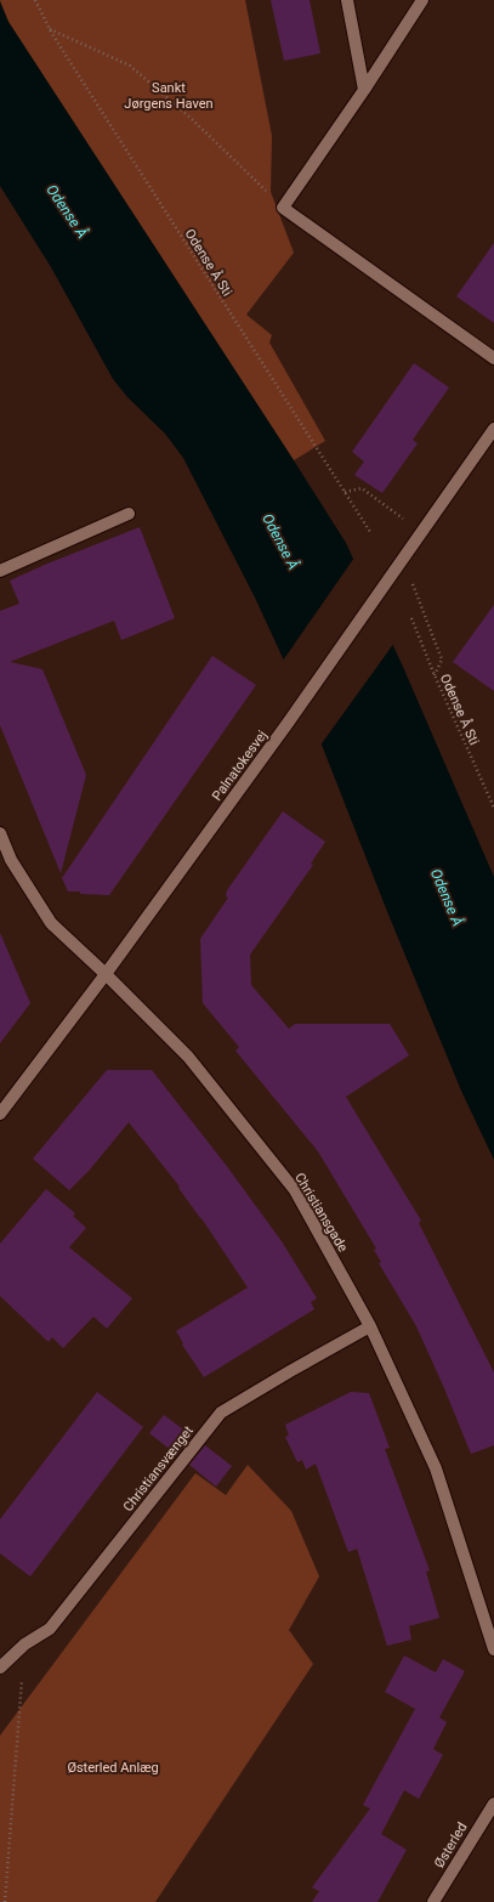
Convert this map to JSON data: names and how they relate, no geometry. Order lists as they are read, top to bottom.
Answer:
{
  "streets": {
    "street": [
      "Palnatokesvej",
      "Christiansgade",
      "Christiansvænget",
      "Østerled"
    ],
    "path": ["Odense Å Sti"]
  },
  "crossings": [
    ["Palnatokesvej", "Christiansgade"],
    ["Christiansgade", "Christiansvænget"]
  ],
  "water": ["Odense Å"],
  "parks": ["Sankt Jørgens Haven", "Østerled Anlæg"]
}
